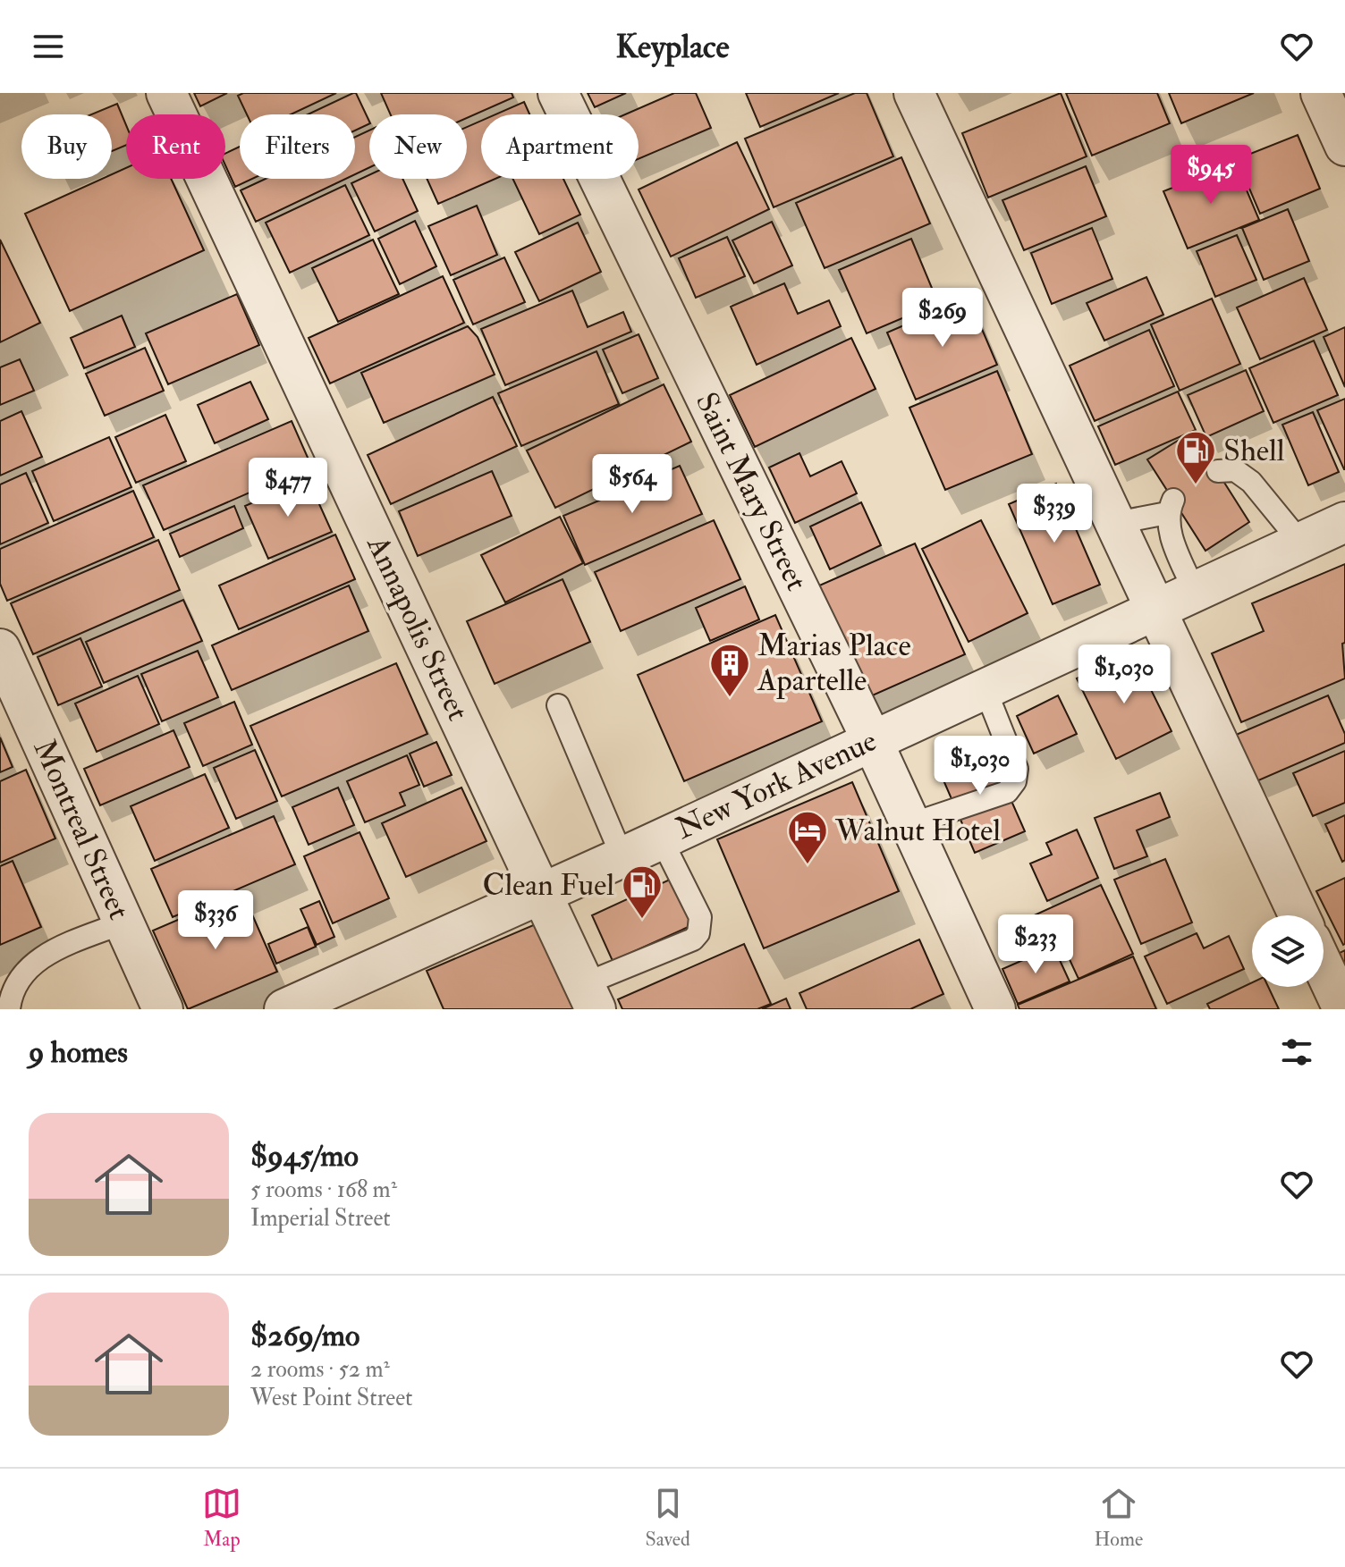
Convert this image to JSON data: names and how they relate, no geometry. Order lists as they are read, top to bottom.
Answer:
{
  "streets": {
    "street": [
      "Saint Mary Street",
      "Annapolis Street",
      "New York Avenue",
      "Montreal Street"
    ]
  },
  "crossings": [
    ["Saint Mary Street", "New York Avenue"],
    ["Annapolis Street", "New York Avenue"]
  ],
  "places": {
    "fuel station": ["Shell", "Clean Fuel"],
    "building": ["Marias Place Apartelle"],
    "hotel": ["Walnut Hotel"]
  },
  "page": {
    "header": "Keyplace",
    "chip": [
      "Buy",
      "Rent",
      "Filters",
      "New",
      "Apartment"
    ],
    "price": [
      "$945",
      "$269",
      "$564",
      "$477",
      "$339",
      "$1,030",
      "$1,030",
      "$336",
      "$233"
    ],
    "heading": "9 homes",
    "list": [
      {
        "name": "$945/mo",
        "note": "5 rooms · 168 m² · Imperial Street"
      },
      {
        "name": "$269/mo",
        "note": "2 rooms · 52 m² · West Point Street"
      }
    ],
    "tabs": ["Map", "Saved", "Home"]
  }
}
